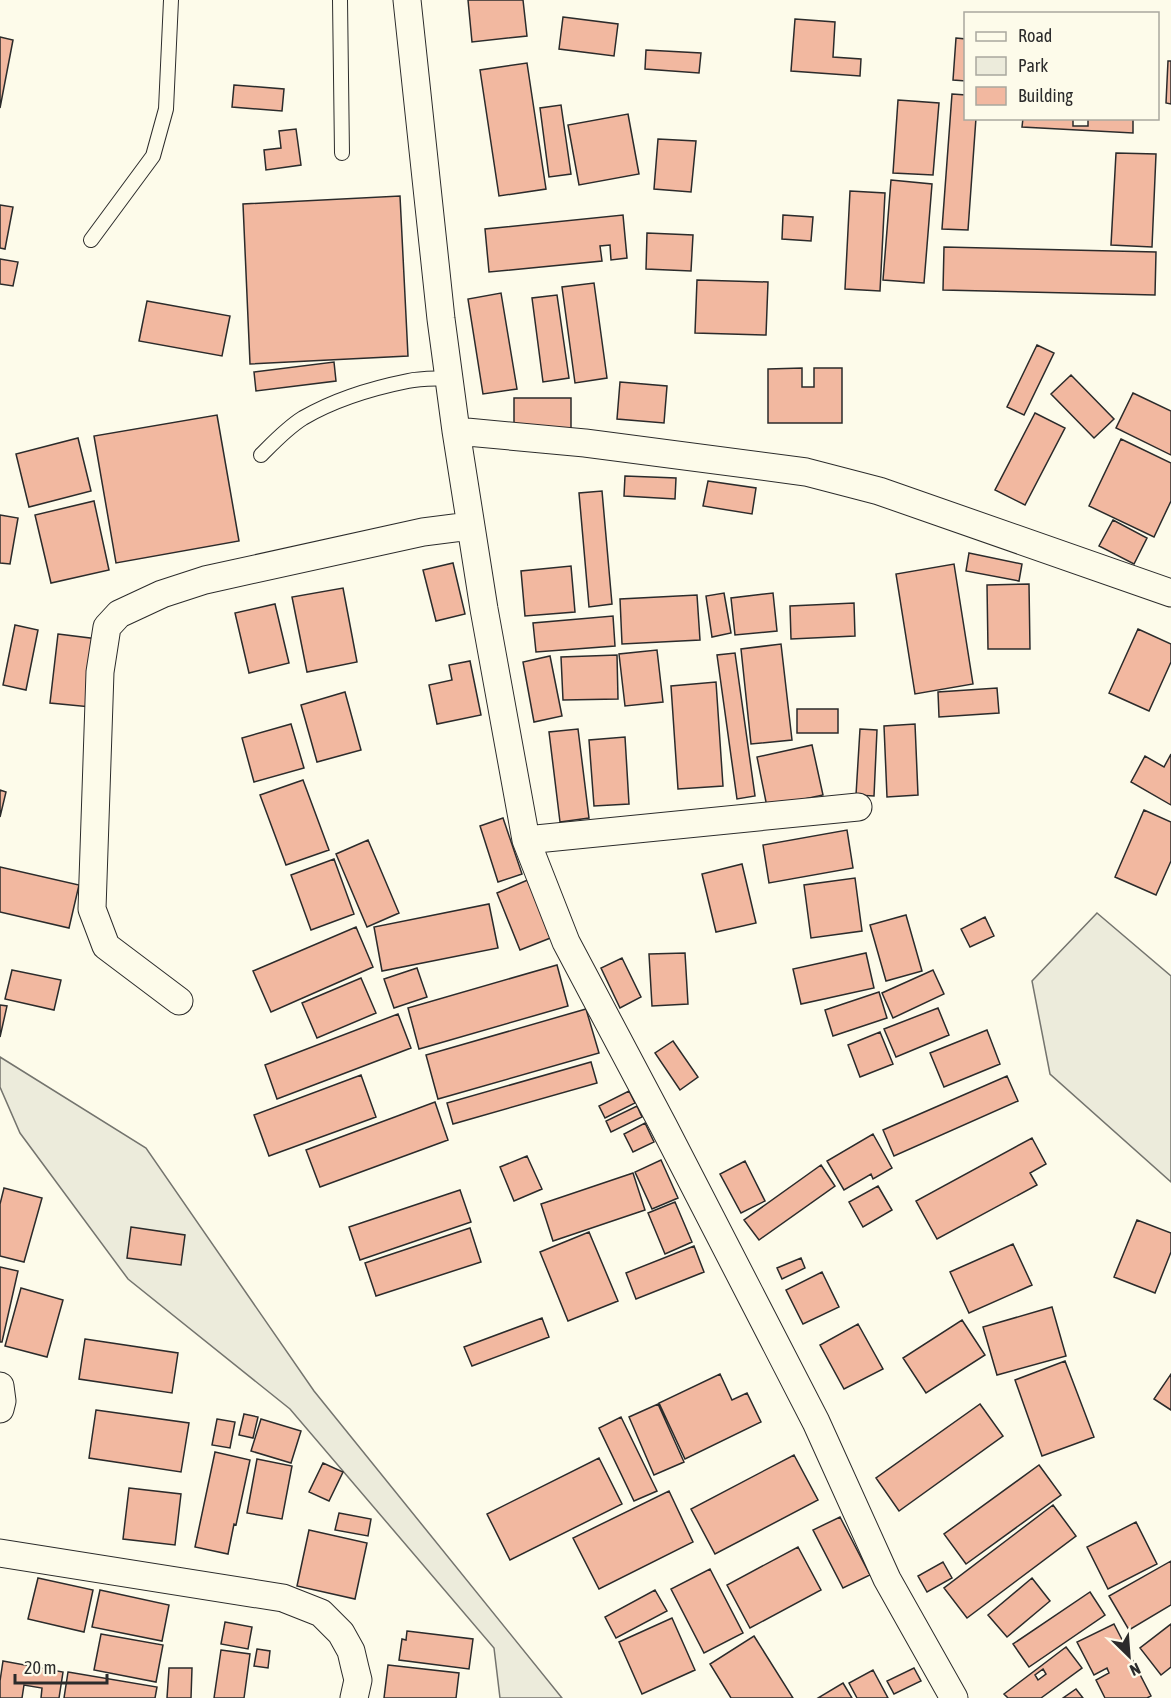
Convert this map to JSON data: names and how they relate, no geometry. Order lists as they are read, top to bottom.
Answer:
{
  "legend": ["Road", "Park", "Building"],
  "scale_bar": "20 m",
  "north": "bottom right"
}
